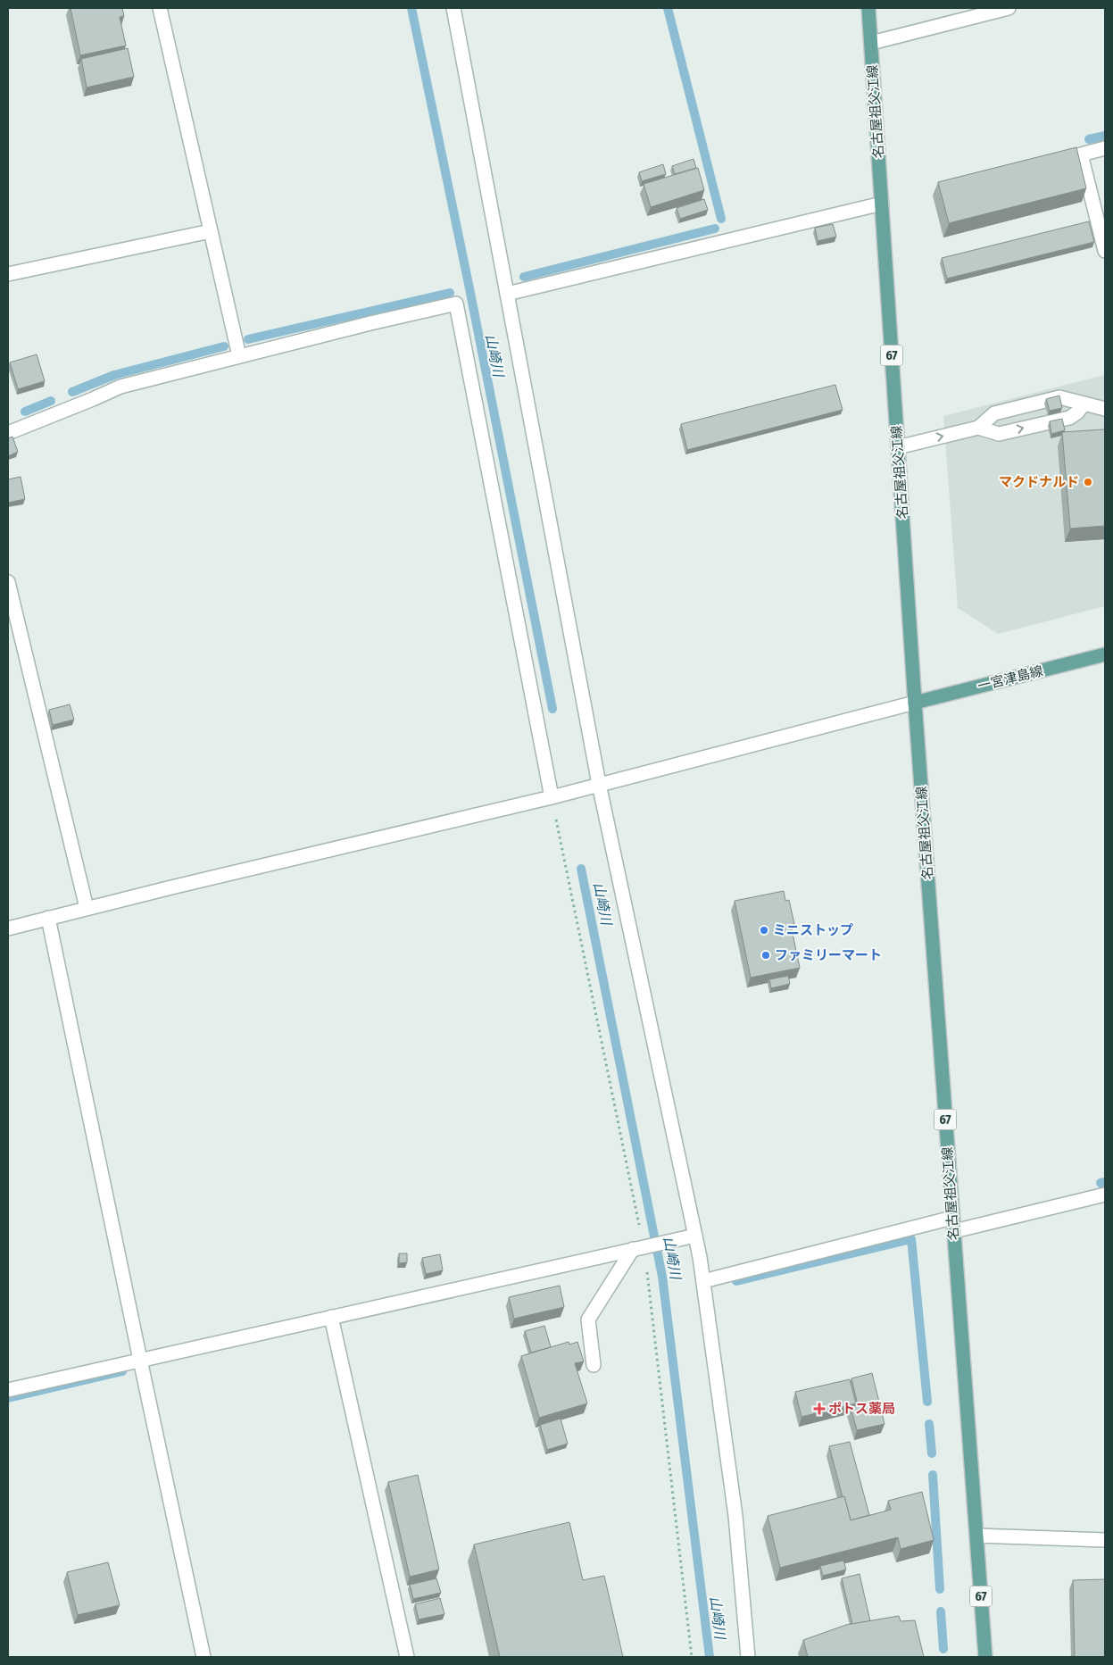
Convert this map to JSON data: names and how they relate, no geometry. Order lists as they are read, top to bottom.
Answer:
{
  "streets": {
    "main road": ["名古屋祖父江線", "67", "一宮津島線"]
  },
  "crossings": [
    ["名古屋祖父江線", "一宮津島線"]
  ],
  "water": ["山崎川"],
  "places": {
    "other": ["マクドナルド", "ミニストップ", "ファミリーマート"],
    "health": ["ポトス薬局"]
  }
}
